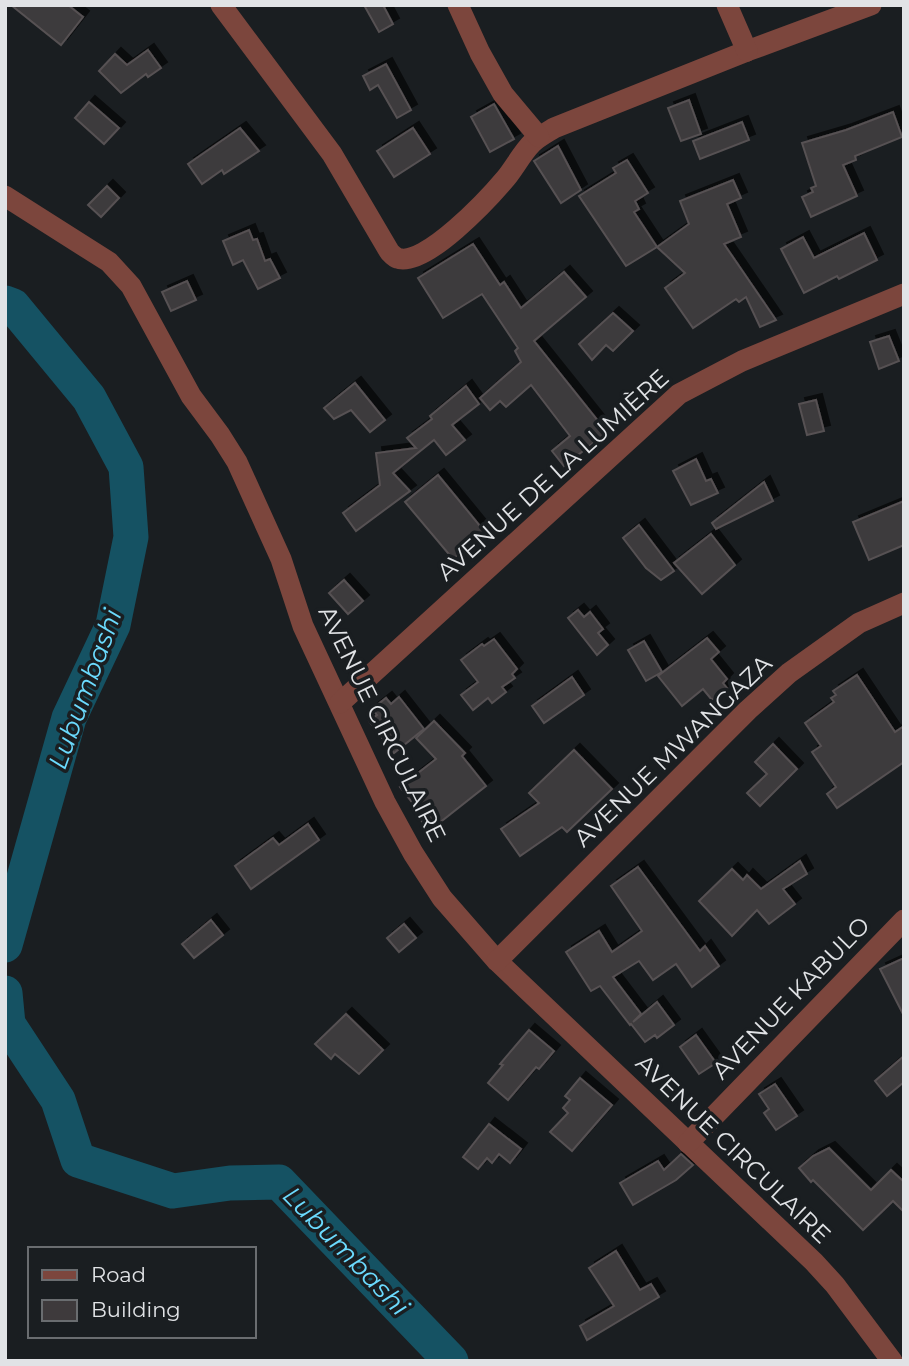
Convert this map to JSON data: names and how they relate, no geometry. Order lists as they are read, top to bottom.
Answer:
{
  "streets": {
    "street": [
      "AVENUE DE LA LUMIÈRE",
      "AVENUE CIRCULAIRE",
      "AVENUE MWANGAZA",
      "AVENUE KABULO"
    ]
  },
  "crossings": [
    ["AVENUE DE LA LUMIÈRE", "AVENUE CIRCULAIRE"],
    ["AVENUE CIRCULAIRE", "AVENUE MWANGAZA"],
    ["AVENUE CIRCULAIRE", "AVENUE KABULO"]
  ],
  "water": ["Lubumbashi"],
  "legend": ["Road", "Building"]
}
